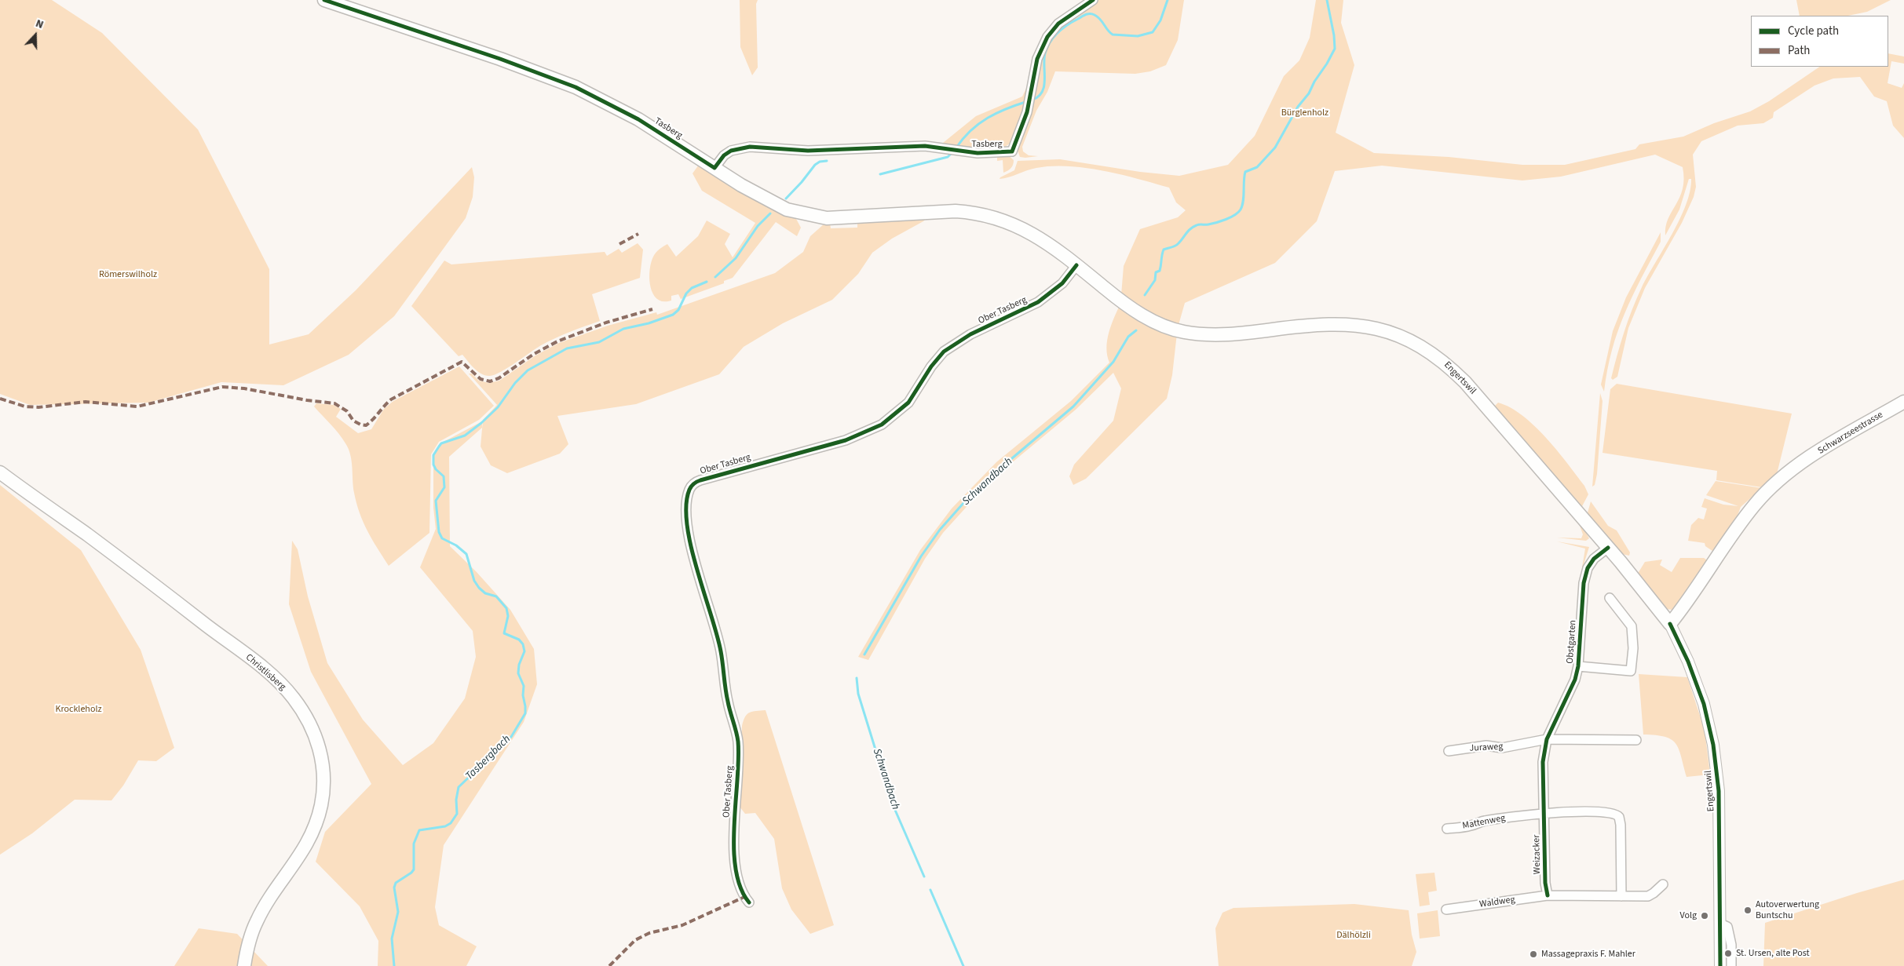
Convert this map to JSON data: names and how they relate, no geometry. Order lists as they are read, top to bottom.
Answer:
{
  "streets": {
    "main road": [
      "Tasberg",
      "Engertswil",
      "Schwarzseestrasse",
      "Christlisberg"
    ],
    "street": [
      "Ober Tasberg",
      "Obstgarten",
      "Juraweg",
      "Mattenweg",
      "Weizacker",
      "Waldweg"
    ]
  },
  "crossings": [
    ["Tasberg", "Ober Tasberg"],
    ["Tasberg", "Engertswil"],
    ["Engertswil", "Schwarzseestrasse"],
    ["Engertswil", "Obstgarten"],
    ["Obstgarten", "Juraweg"],
    ["Obstgarten", "Mattenweg"],
    ["Obstgarten", "Weizacker"],
    ["Mattenweg", "Weizacker"],
    ["Weizacker", "Waldweg"]
  ],
  "water": ["Schwandbach", "Tasbergbach"],
  "parks": [
    "Bürglenholz",
    "Römerswilholz",
    "Krockleholz",
    "Dälhölzli"
  ],
  "places": [
    "Autoverwertung Buntschu",
    "Volg",
    "St. Ursen, alte Post",
    "Massagepraxis F. Mahler"
  ],
  "legend": ["Cycle path", "Path"],
  "north": "top"
}
